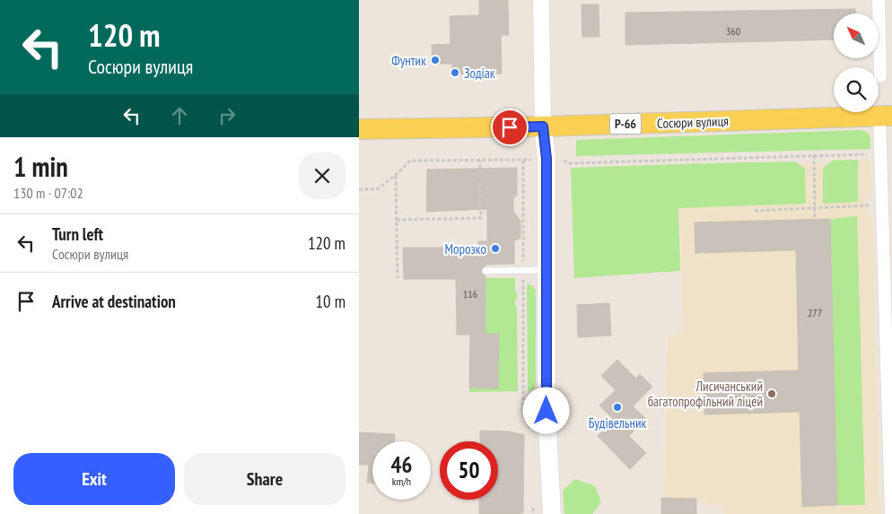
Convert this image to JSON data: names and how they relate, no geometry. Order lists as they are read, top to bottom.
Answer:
{
  "streets": {
    "main road": ["Сосюри вулиця", "Р-66"]
  },
  "places": [
    "Фунтик",
    "Зодіак",
    "Морозко",
    "Лисичанський багатопрофільний ліцей",
    "Будівельник"
  ],
  "house_numbers": ["360", "116", "277"],
  "north": "top left",
  "page": {
    "turn": ["120 m", "Сосюри вулиця"],
    "heading": ["1 min", "130 m · 07:02"],
    "list": [
      {
        "name": "Turn left",
        "note": "Сосюри вулиця",
        "value": "120 m"
      },
      {
        "name": "Arrive at destination",
        "value": "10 m"
      }
    ],
    "speed": "46 km/h",
    "limit": "50",
    "buttons": ["Exit", "Share"]
  }
}
